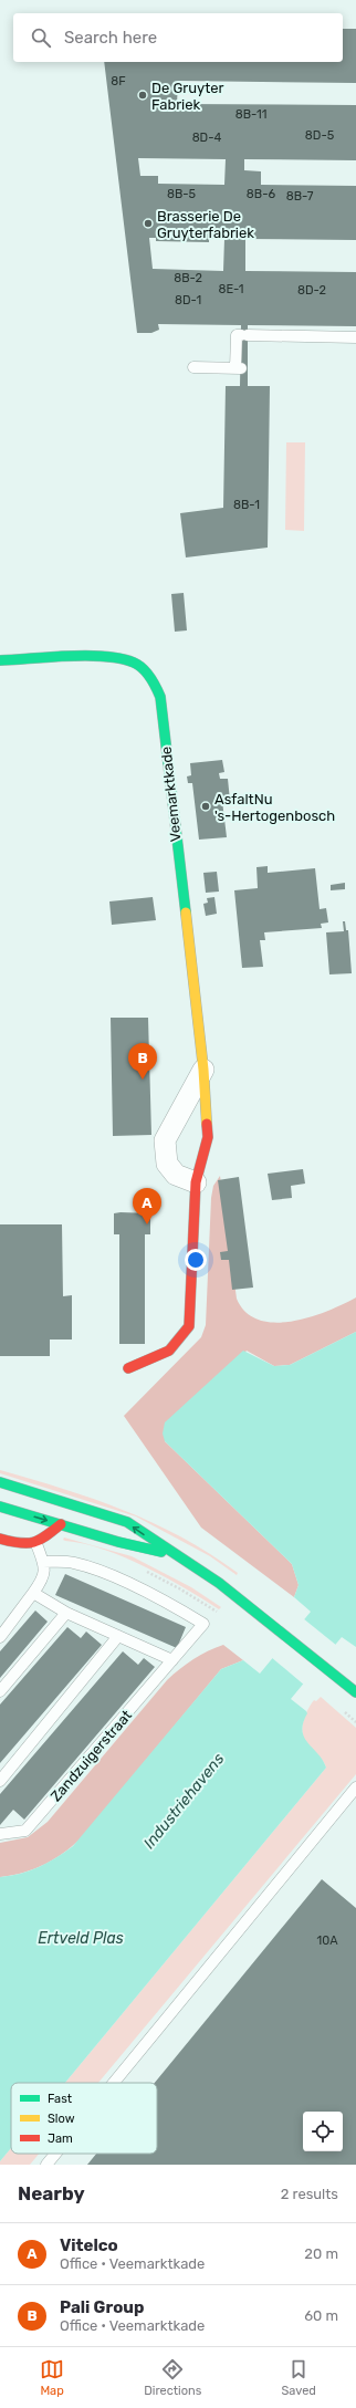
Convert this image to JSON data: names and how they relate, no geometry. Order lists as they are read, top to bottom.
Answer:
{
  "streets": {
    "street": ["Veemarktkade"],
    "lane": ["Zandzuigerstraat"]
  },
  "water": ["Industriehavens", "Ertveld Plas"],
  "places": ["De Gruyter Fabriek", "Brasserie De Gruyterfabriek", "AsfaltNu 's-Hertogenbosch"],
  "house_numbers": [
    "8F",
    "8B-11",
    "8D-5",
    "8D-4",
    "8B-5",
    "8B-6",
    "8B-7",
    "8B-2",
    "8E-1",
    "8D-2",
    "8D-1",
    "8B-1",
    "10A"
  ],
  "legend": ["Fast", "Slow", "Jam"],
  "page": {
    "search": "Search here",
    "pins": ["B", "A"],
    "heading": ["Nearby", "2 results"],
    "list": [
      {
        "mark": "A",
        "name": "Vitelco",
        "note": "Office · Veemarktkade",
        "value": "20 m"
      },
      {
        "mark": "B",
        "name": "Pali Group",
        "note": "Office · Veemarktkade",
        "value": "60 m"
      }
    ],
    "nav": ["Map", "Directions", "Saved"]
  }
}
